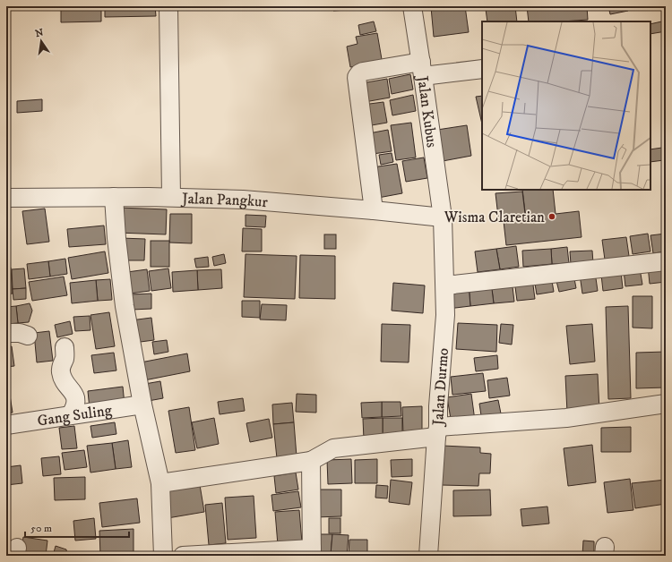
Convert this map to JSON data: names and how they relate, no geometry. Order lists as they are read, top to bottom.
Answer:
{
  "streets": {
    "street": [
      "Jalan Kubus",
      "Jalan Pangkur",
      "Jalan Durmo",
      "Gang Suling"
    ]
  },
  "crossings": [
    ["Jalan Kubus", "Jalan Pangkur"],
    ["Jalan Kubus", "Jalan Durmo"],
    ["Jalan Pangkur", "Jalan Durmo"]
  ],
  "places": ["Wisma Claretian"],
  "scale_bar": "50 m",
  "north": "top"
}
